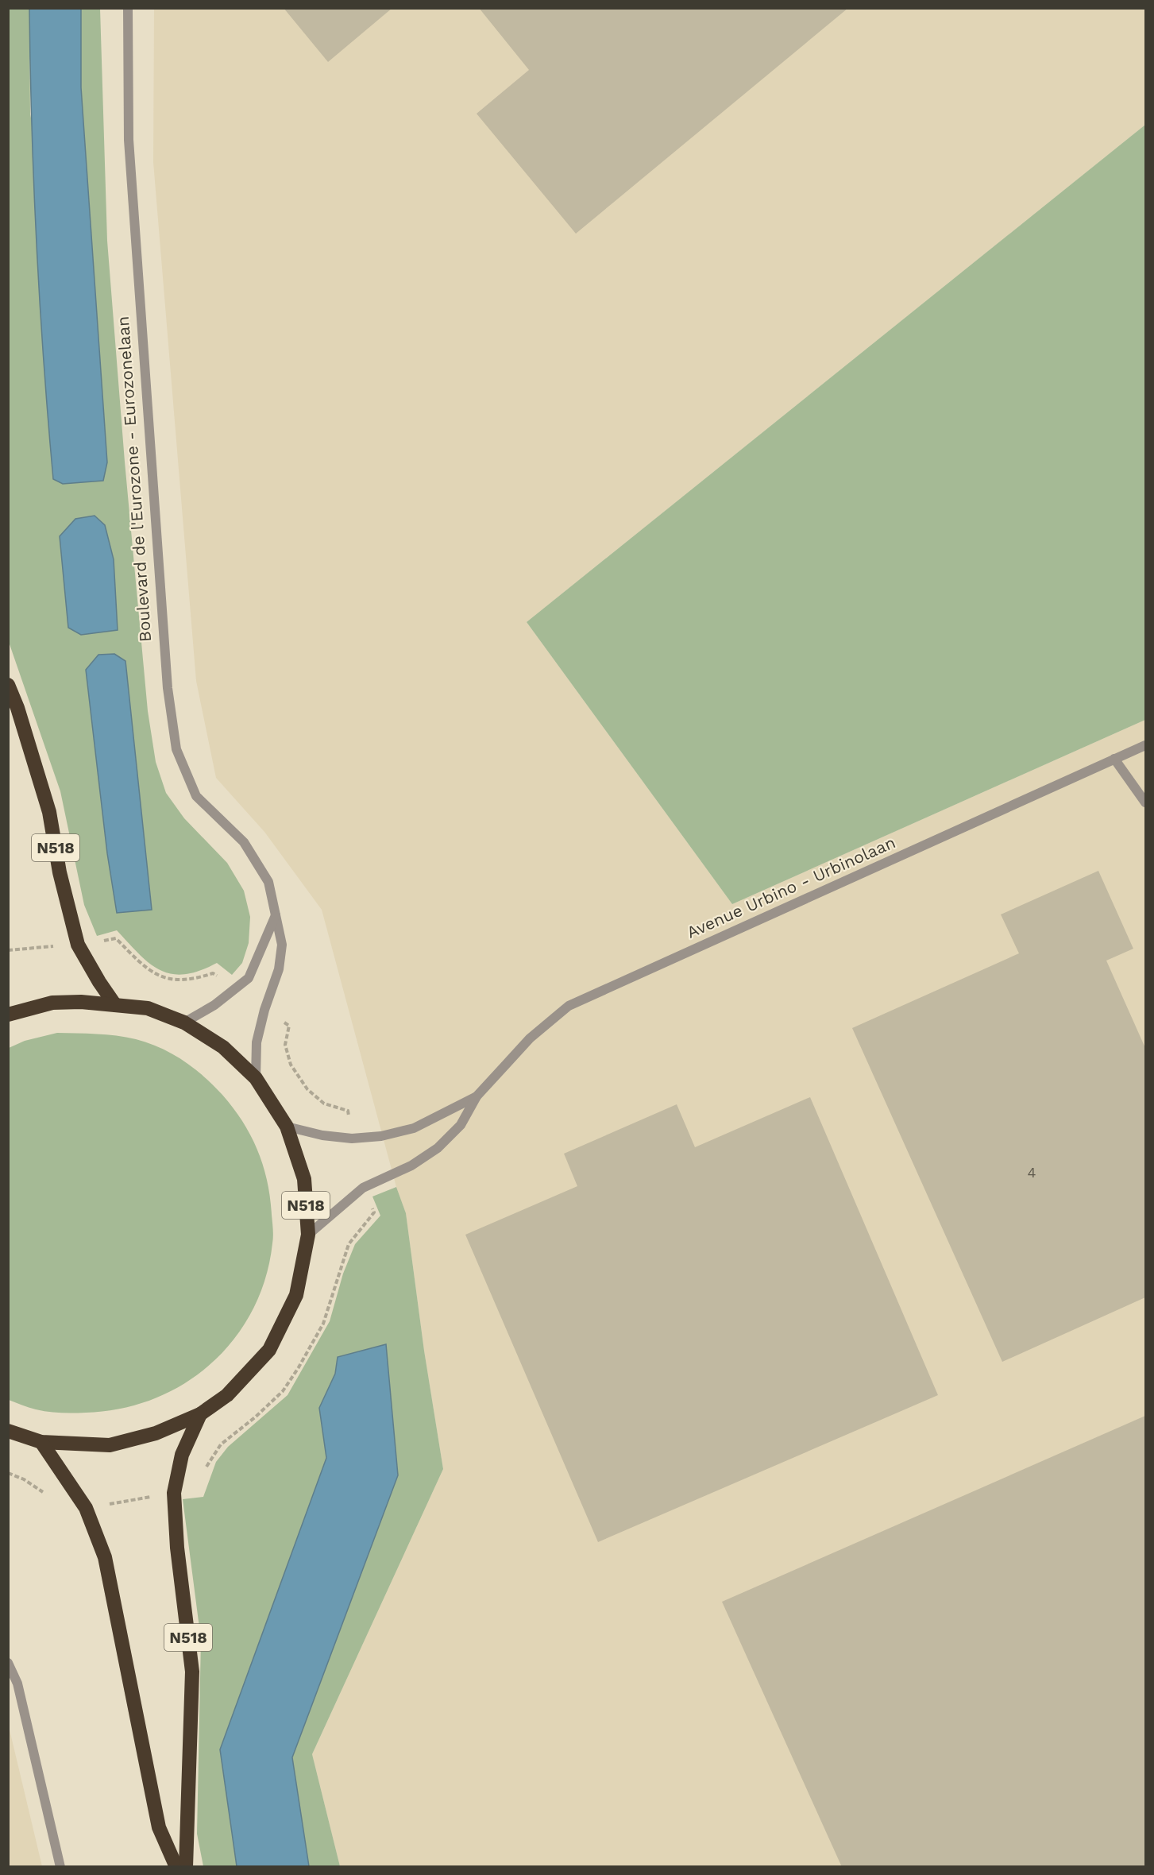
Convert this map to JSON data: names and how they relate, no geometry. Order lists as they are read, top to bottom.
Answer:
{
  "streets": {
    "highway": ["N518"],
    "street": ["Boulevard de l'Eurozone - Eurozonelaan", "Avenue Urbino - Urbinolaan"]
  },
  "crossings": [
    ["Boulevard de l'Eurozone - Eurozonelaan", "N518"],
    ["N518", "Avenue Urbino - Urbinolaan"]
  ],
  "house_numbers": ["4"]
}
